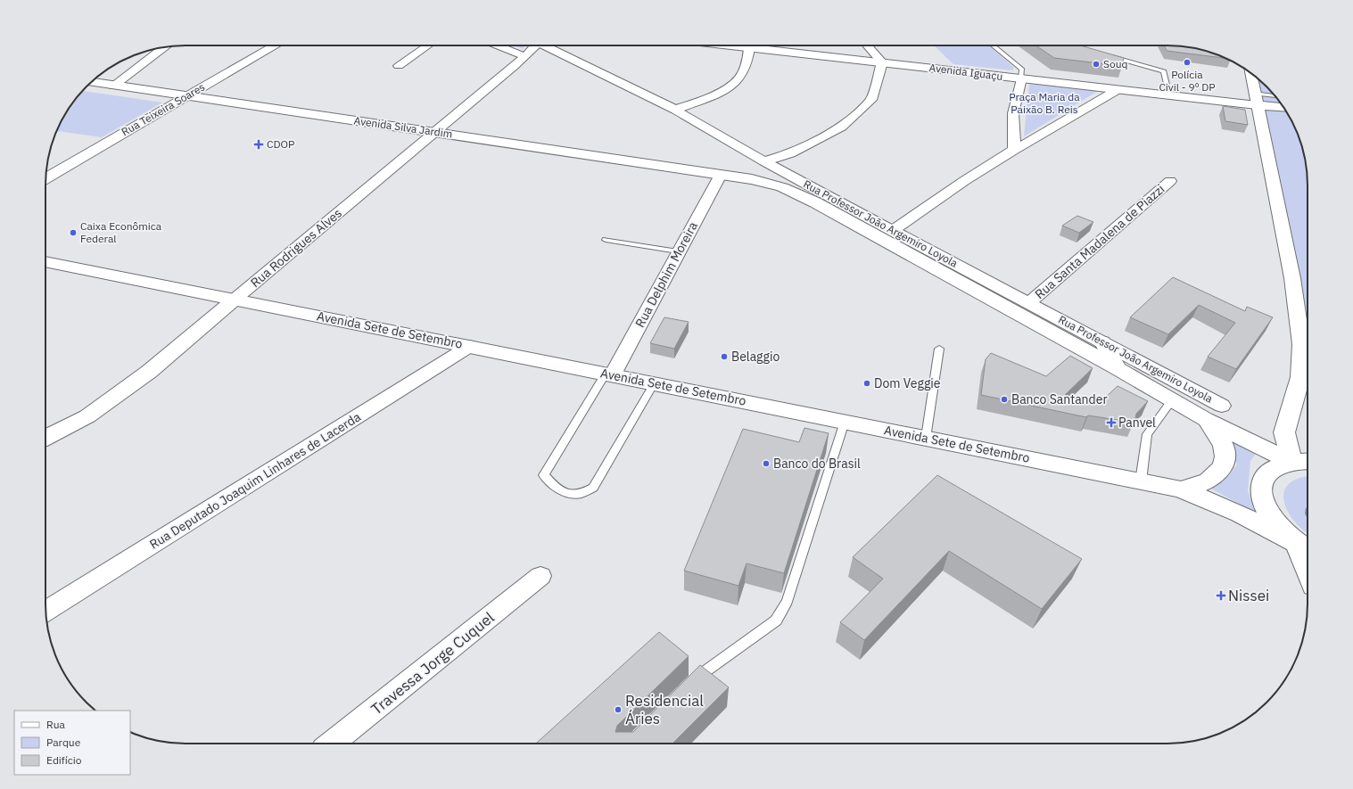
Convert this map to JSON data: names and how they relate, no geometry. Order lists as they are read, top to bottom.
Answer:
{
  "streets": {
    "main road": [
      "Avenida Iguaçu",
      "Rua Teixeira Soares",
      "Avenida Silva Jardim",
      "Rua Professor João Argemiro Loyola",
      "Rua Rodrigues Alves",
      "Avenida Sete de Setembro"
    ],
    "street": [
      "Rua Santa Madalena de Piazzi",
      "Rua Delphim Moreira",
      "Rua Deputado Joaquim Linhares de Lacerda",
      "Travessa Jorge Cuquel"
    ]
  },
  "crossings": [
    ["Rua Teixeira Soares", "Avenida Silva Jardim"],
    ["Avenida Silva Jardim", "Rua Professor João Argemiro Loyola"],
    ["Avenida Silva Jardim", "Rua Rodrigues Alves"],
    ["Avenida Silva Jardim", "Rua Delphim Moreira"],
    ["Rua Professor João Argemiro Loyola", "Rua Santa Madalena de Piazzi"],
    ["Rua Professor João Argemiro Loyola", "Rua Delphim Moreira"],
    ["Rua Professor João Argemiro Loyola", "Avenida Sete de Setembro"],
    ["Rua Rodrigues Alves", "Avenida Sete de Setembro"],
    ["Rua Delphim Moreira", "Avenida Sete de Setembro"],
    ["Avenida Sete de Setembro", "Rua Deputado Joaquim Linhares de Lacerda"]
  ],
  "parks": ["Praça Maria da Paixão B. Reis"],
  "places": {
    "other": [
      "Polícia Civil - 9º DP",
      "Souq",
      "Caixa Econômica Federal",
      "Belaggio",
      "Dom Veggie",
      "Banco Santander",
      "Banco do Brasil",
      "Residencial Áries"
    ],
    "health": ["CDOP", "Panvel", "Nissei"]
  },
  "legend": ["Rua", "Parque", "Edifício"]
}
